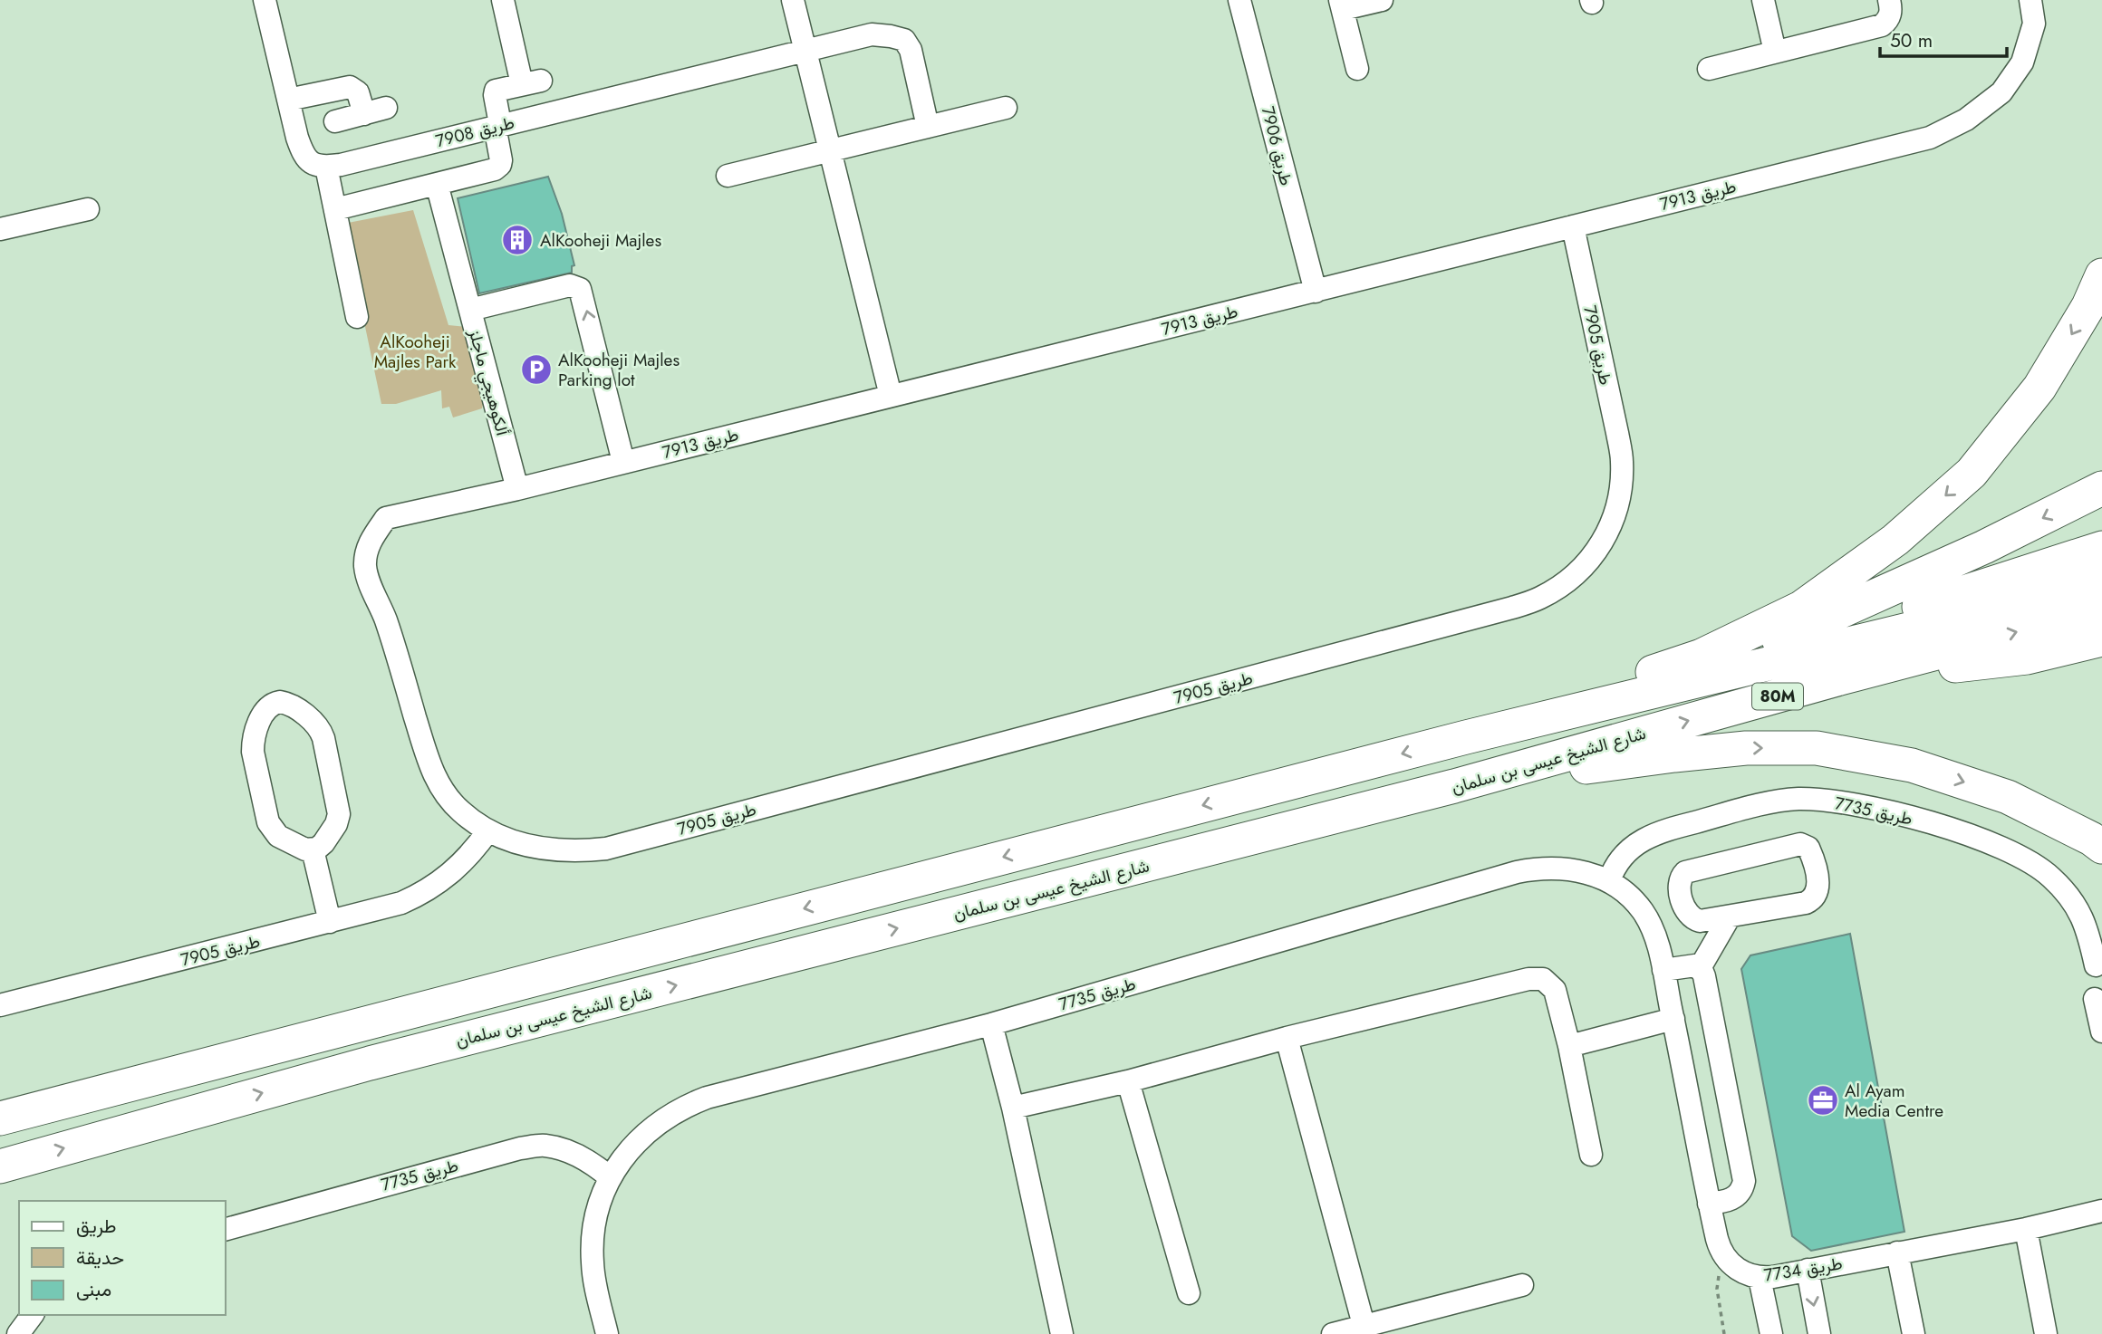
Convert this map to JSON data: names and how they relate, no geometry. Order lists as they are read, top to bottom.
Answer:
{
  "streets": {
    "highway": ["80M", "شارع الشيخ عيسى بن سلمان"],
    "street": [
      "طريق 7908",
      "طريق 7906",
      "طريق 7913",
      "طريق 7905",
      "ألكوهيجي ماجلز",
      "طريق 7735",
      "طريق 7734"
    ]
  },
  "crossings": [
    ["طريق 7906", "طريق 7913"],
    ["طريق 7913", "طريق 7905"],
    ["طريق 7913", "ألكوهيجي ماجلز"]
  ],
  "parks": ["AlKooheji Majles Park"],
  "places": {
    "building": ["AlKooheji Majles"],
    "parking": ["AlKooheji Majles Parking lot"],
    "office": ["Al Ayam Media Centre"]
  },
  "legend": ["طريق", "حديقة", "مبنى"],
  "scale_bar": "50 m"
}
